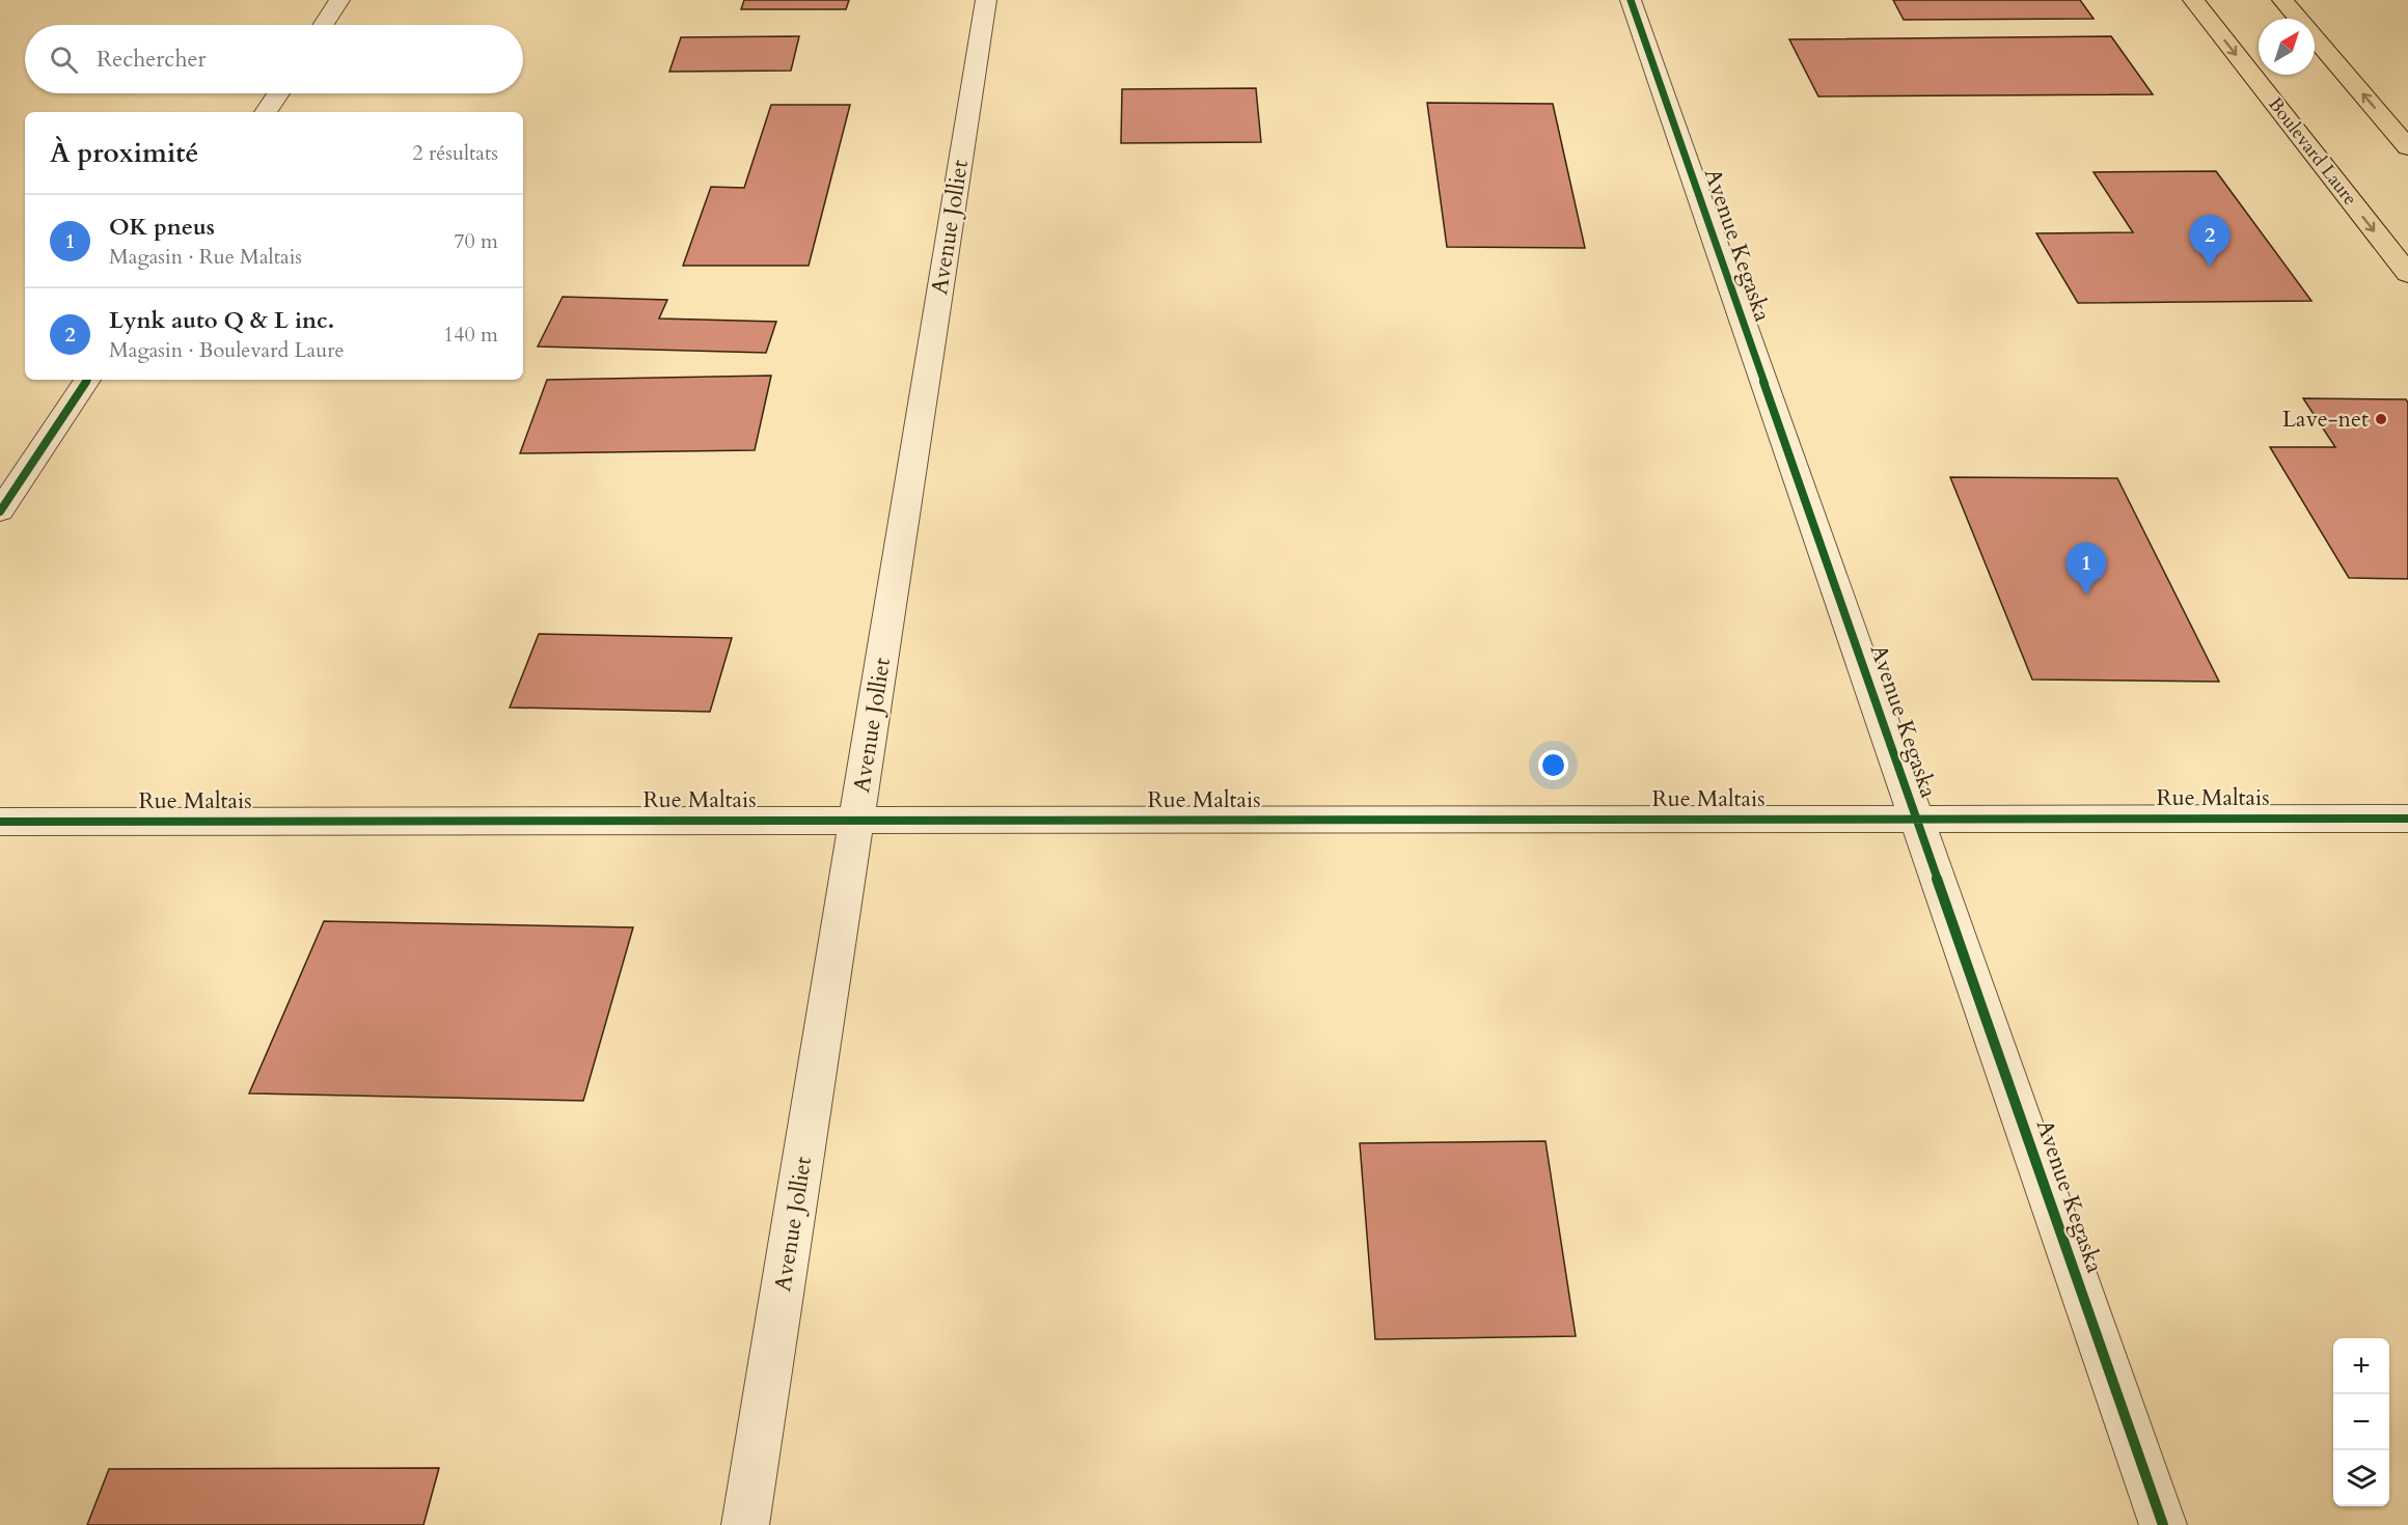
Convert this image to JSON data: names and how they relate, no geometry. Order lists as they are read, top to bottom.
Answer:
{
  "streets": {
    "highway": ["Boulevard Laure"],
    "street": ["Avenue Jolliet", "Avenue Kegaska", "Rue Maltais"]
  },
  "crossings": [
    ["Avenue Jolliet", "Rue Maltais"],
    ["Avenue Kegaska", "Rue Maltais"]
  ],
  "places": ["Lave-net"],
  "north": "top right",
  "page": {
    "search": "Rechercher",
    "heading": ["À proximité", "2 résultats"],
    "list": [
      {
        "mark": "1",
        "name": "OK pneus",
        "note": "Magasin · Rue Maltais",
        "value": "70 m"
      },
      {
        "mark": "2",
        "name": "Lynk auto Q & L inc.",
        "note": "Magasin · Boulevard Laure",
        "value": "140 m"
      }
    ],
    "pins": ["2", "1"],
    "map_buttons": ["+", "−"]
  }
}
